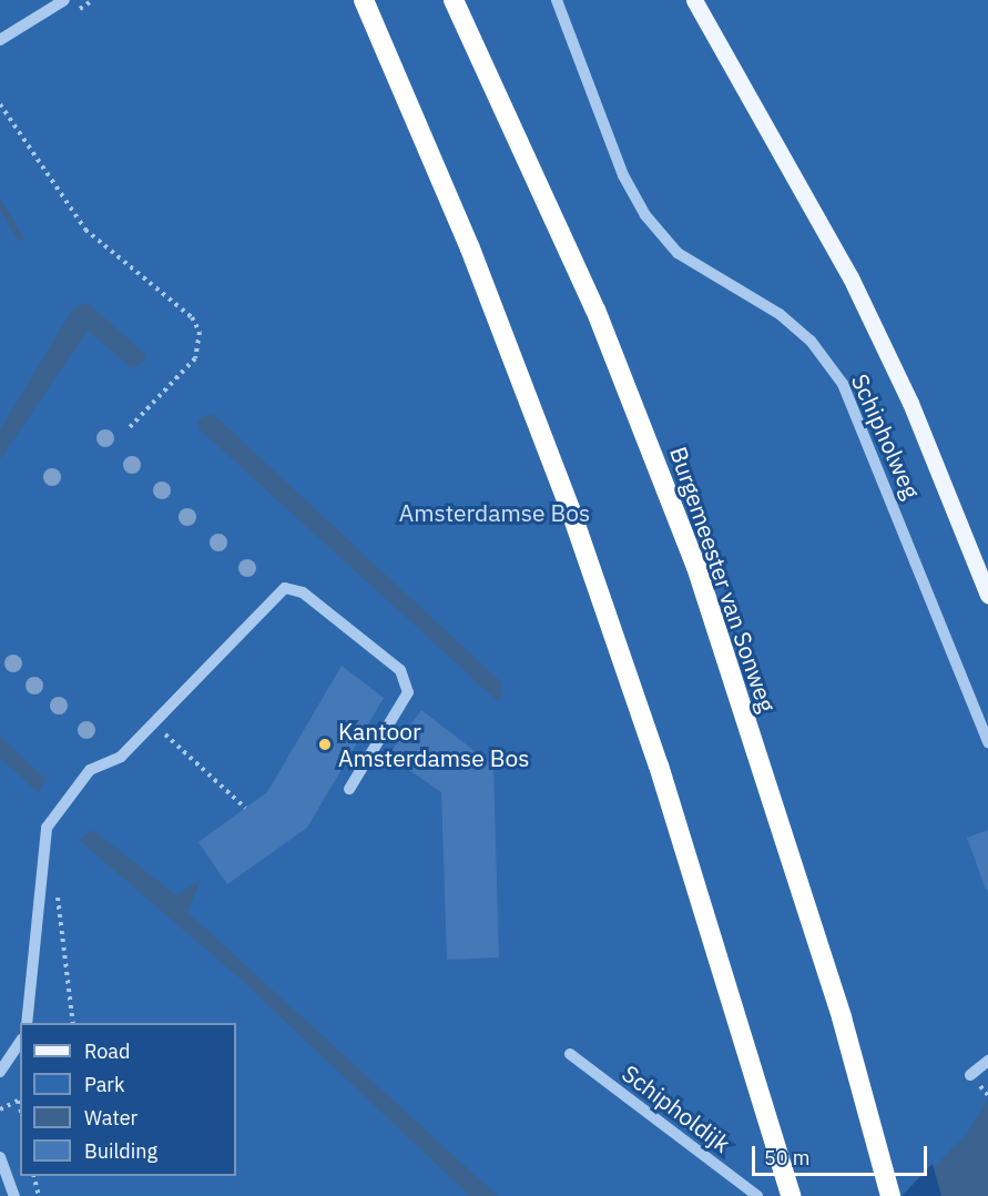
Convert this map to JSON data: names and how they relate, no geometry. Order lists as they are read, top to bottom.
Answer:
{
  "streets": {
    "highway": ["Burgemeester van Sonweg"],
    "street": ["Schipholweg", "Schipholdijk"]
  },
  "parks": ["Amsterdamse Bos"],
  "places": ["Kantoor Amsterdamse Bos"],
  "legend": [
    "Road",
    "Park",
    "Water",
    "Building"
  ],
  "scale_bar": "50 m"
}
